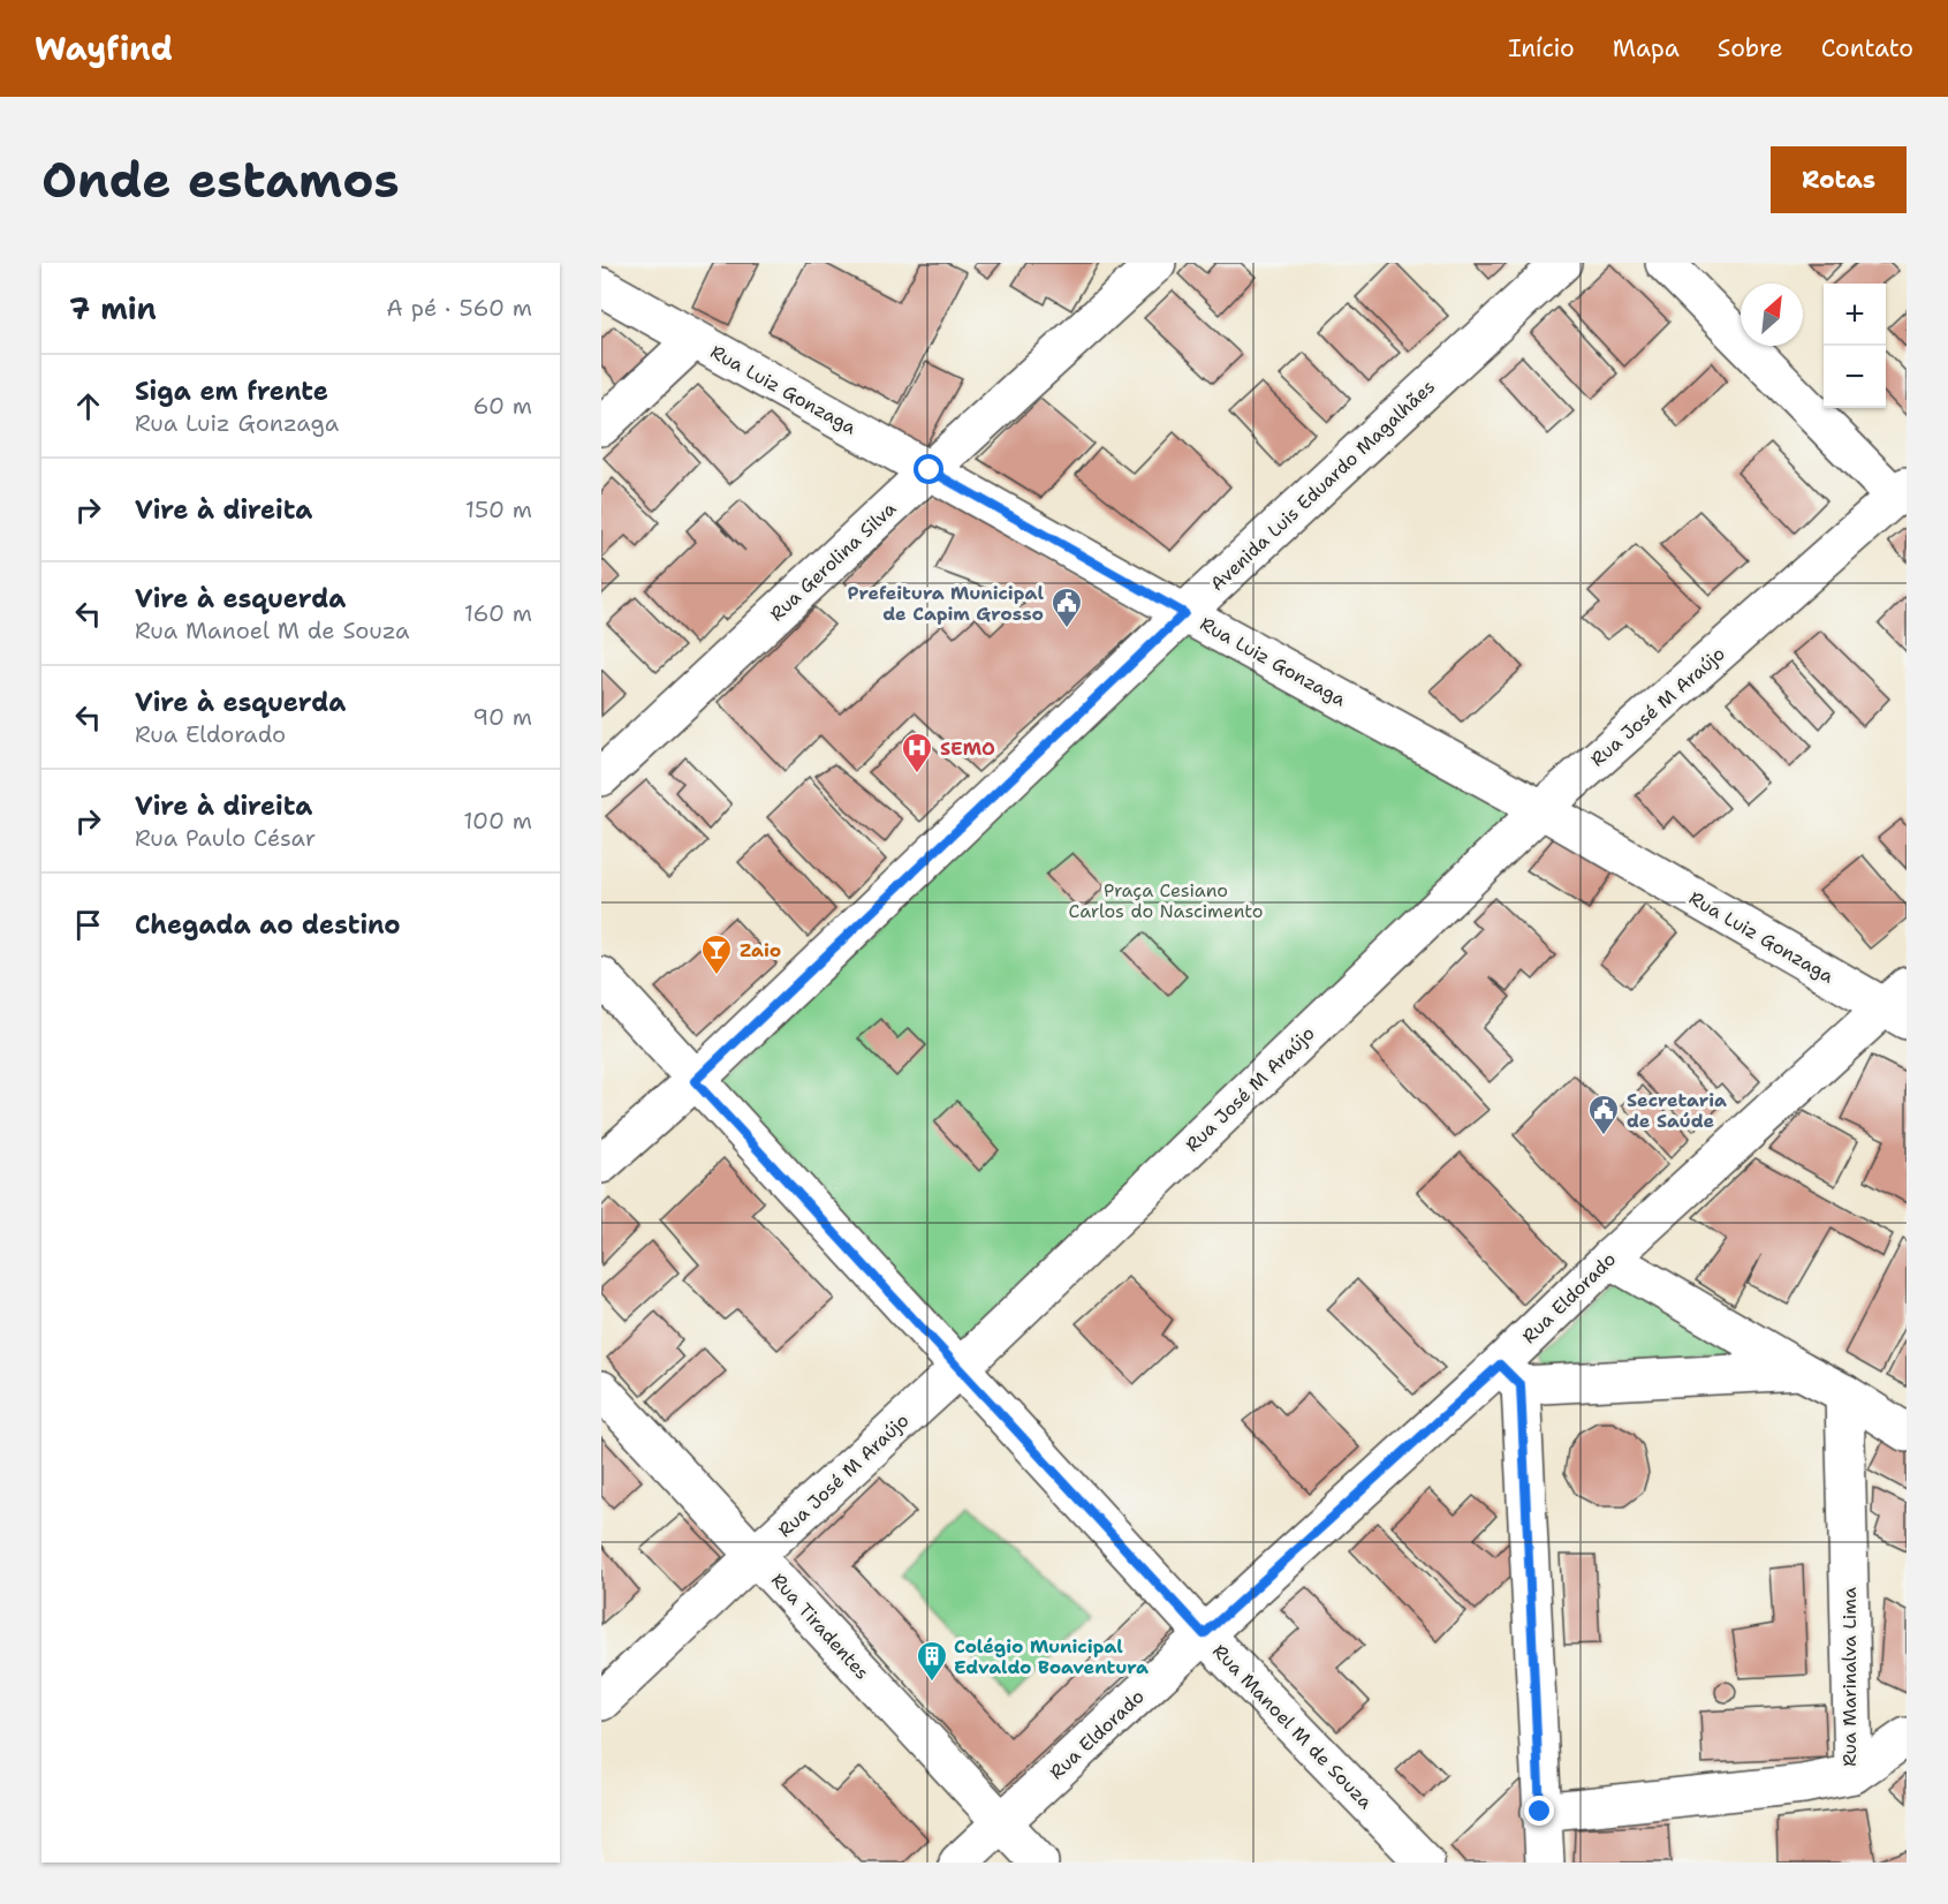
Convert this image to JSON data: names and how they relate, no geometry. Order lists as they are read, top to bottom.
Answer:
{
  "streets": {
    "street": [
      "Rua Luiz Gonzaga",
      "Avenida Luis Eduardo Magalhães",
      "Rua Gerolina Silva",
      "Rua José M Araújo",
      "Rua Eldorado",
      "Rua Tiradentes",
      "Rua Marinalva Lima",
      "Rua Manoel M de Souza"
    ]
  },
  "crossings": [
    ["Rua Luiz Gonzaga", "Avenida Luis Eduardo Magalhães"],
    ["Rua Luiz Gonzaga", "Rua Gerolina Silva"],
    ["Rua Luiz Gonzaga", "Rua José M Araújo"],
    ["Rua Luiz Gonzaga", "Rua Eldorado"],
    ["Avenida Luis Eduardo Magalhães", "Rua Manoel M de Souza"],
    ["Rua José M Araújo", "Rua Tiradentes"],
    ["Rua José M Araújo", "Rua Manoel M de Souza"],
    ["Rua Eldorado", "Rua Tiradentes"],
    ["Rua Eldorado", "Rua Manoel M de Souza"]
  ],
  "parks": ["Praça Cesiano Carlos do Nascimento"],
  "places": {
    "public building": ["Prefeitura Municipal de Capim Grosso", "Secretaria de Saúde"],
    "hospital": ["SEMO"],
    "bar": ["Zaio"],
    "building": ["Colégio Municipal Edvaldo Boaventura"]
  },
  "north": "top right",
  "page": {
    "header": "Wayfind",
    "nav": [
      "Início",
      "Mapa",
      "Sobre",
      "Contato"
    ],
    "buttons": "Rotas",
    "title": "Onde estamos",
    "heading": ["7 min", "A pé · 560 m"],
    "map_buttons": ["+", "−"],
    "list": [
      ["Siga em frente", "Rua Luiz Gonzaga", "60 m"],
      ["Vire à direita", "150 m"],
      ["Vire à esquerda", "Rua Manoel M de Souza", "160 m"],
      ["Vire à esquerda", "Rua Eldorado", "90 m"],
      ["Vire à direita", "Rua Paulo César", "100 m"],
      "Chegada ao destino"
    ]
  }
}
